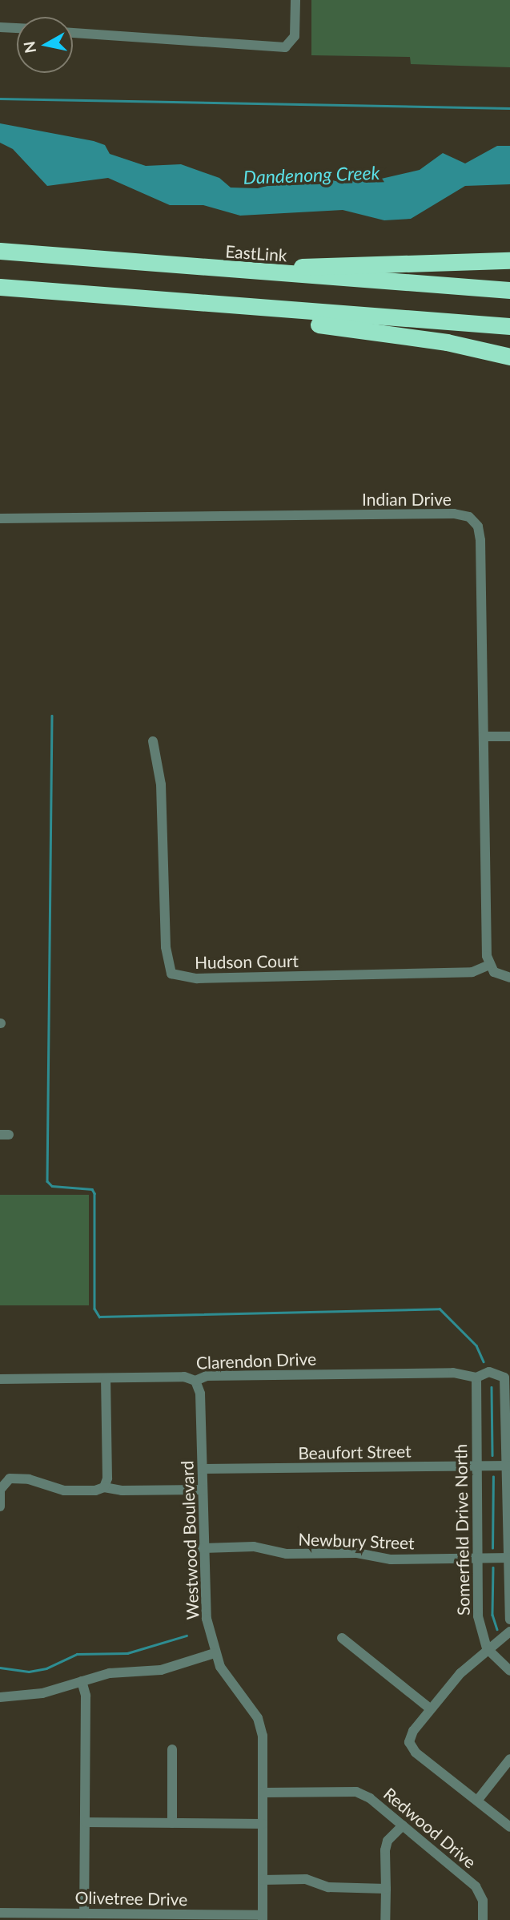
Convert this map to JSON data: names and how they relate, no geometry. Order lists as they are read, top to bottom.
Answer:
{
  "streets": {
    "highway": ["EastLink"],
    "street": [
      "Indian Drive",
      "Hudson Court",
      "Clarendon Drive",
      "Beaufort Street",
      "Somerfield Drive North",
      "Westwood Boulevard",
      "Newbury Street",
      "Redwood Drive",
      "Olivetree Drive"
    ]
  },
  "crossings": [
    ["Indian Drive", "Hudson Court"],
    ["Clarendon Drive", "Somerfield Drive North"],
    ["Clarendon Drive", "Westwood Boulevard"],
    ["Beaufort Street", "Somerfield Drive North"],
    ["Beaufort Street", "Westwood Boulevard"],
    ["Somerfield Drive North", "Newbury Street"],
    ["Westwood Boulevard", "Newbury Street"],
    ["Westwood Boulevard", "Redwood Drive"],
    ["Westwood Boulevard", "Olivetree Drive"]
  ],
  "water": ["Dandenong Creek"],
  "north": "left"
}
